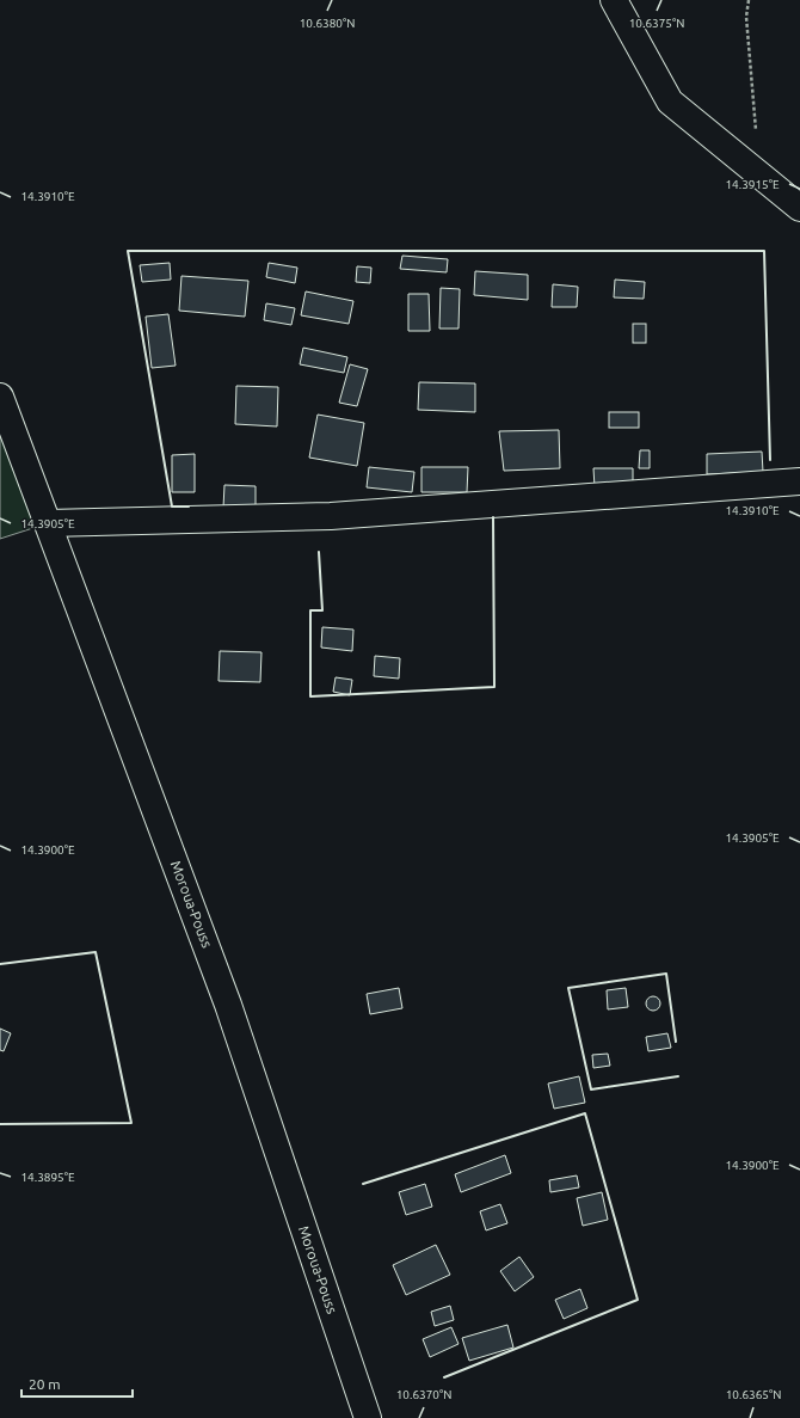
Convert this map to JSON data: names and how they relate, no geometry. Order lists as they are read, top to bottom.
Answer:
{
  "streets": {
    "main road": ["Moroua-Pouss"]
  },
  "scale_bar": "20 m",
  "coordinates": [
    "10.6380°N",
    "10.6375°N",
    "14.3915°E",
    "14.3910°E",
    "14.3905°E",
    "14.3900°E",
    "14.3895°E",
    "10.6370°N",
    "10.6365°N"
  ]
}
